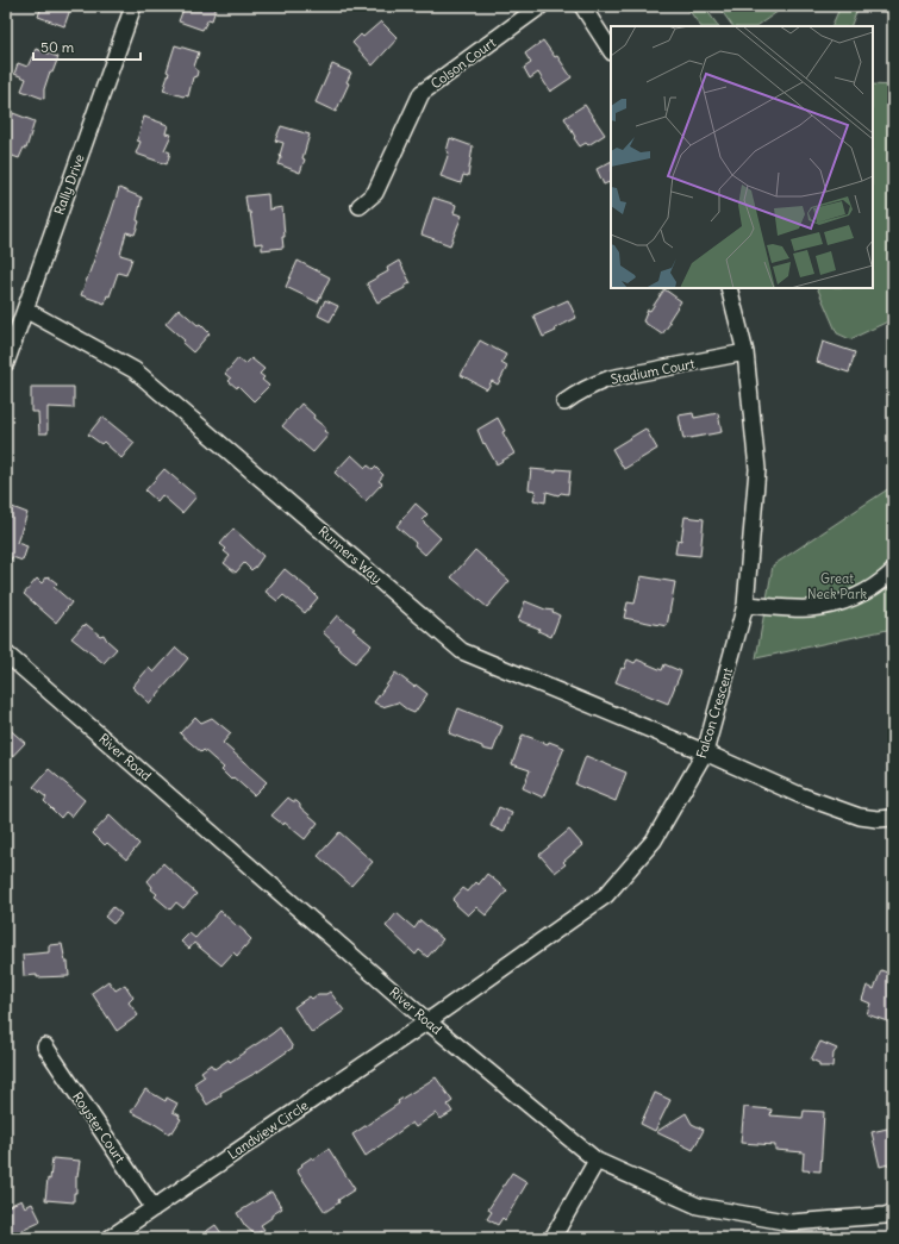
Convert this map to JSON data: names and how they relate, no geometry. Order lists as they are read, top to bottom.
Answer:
{
  "streets": {
    "street": [
      "Colson Court",
      "Rally Drive",
      "Stadium Court",
      "Runners Way",
      "Falcon Crescent",
      "River Road",
      "Royster Court",
      "Landview Circle"
    ]
  },
  "crossings": [
    ["Rally Drive", "Runners Way"],
    ["Stadium Court", "Falcon Crescent"],
    ["Runners Way", "Falcon Crescent"],
    ["Falcon Crescent", "River Road"],
    ["Falcon Crescent", "Landview Circle"],
    ["River Road", "Landview Circle"],
    ["Royster Court", "Landview Circle"]
  ],
  "parks": ["Great Neck Park"],
  "scale_bar": "50 m"
}
